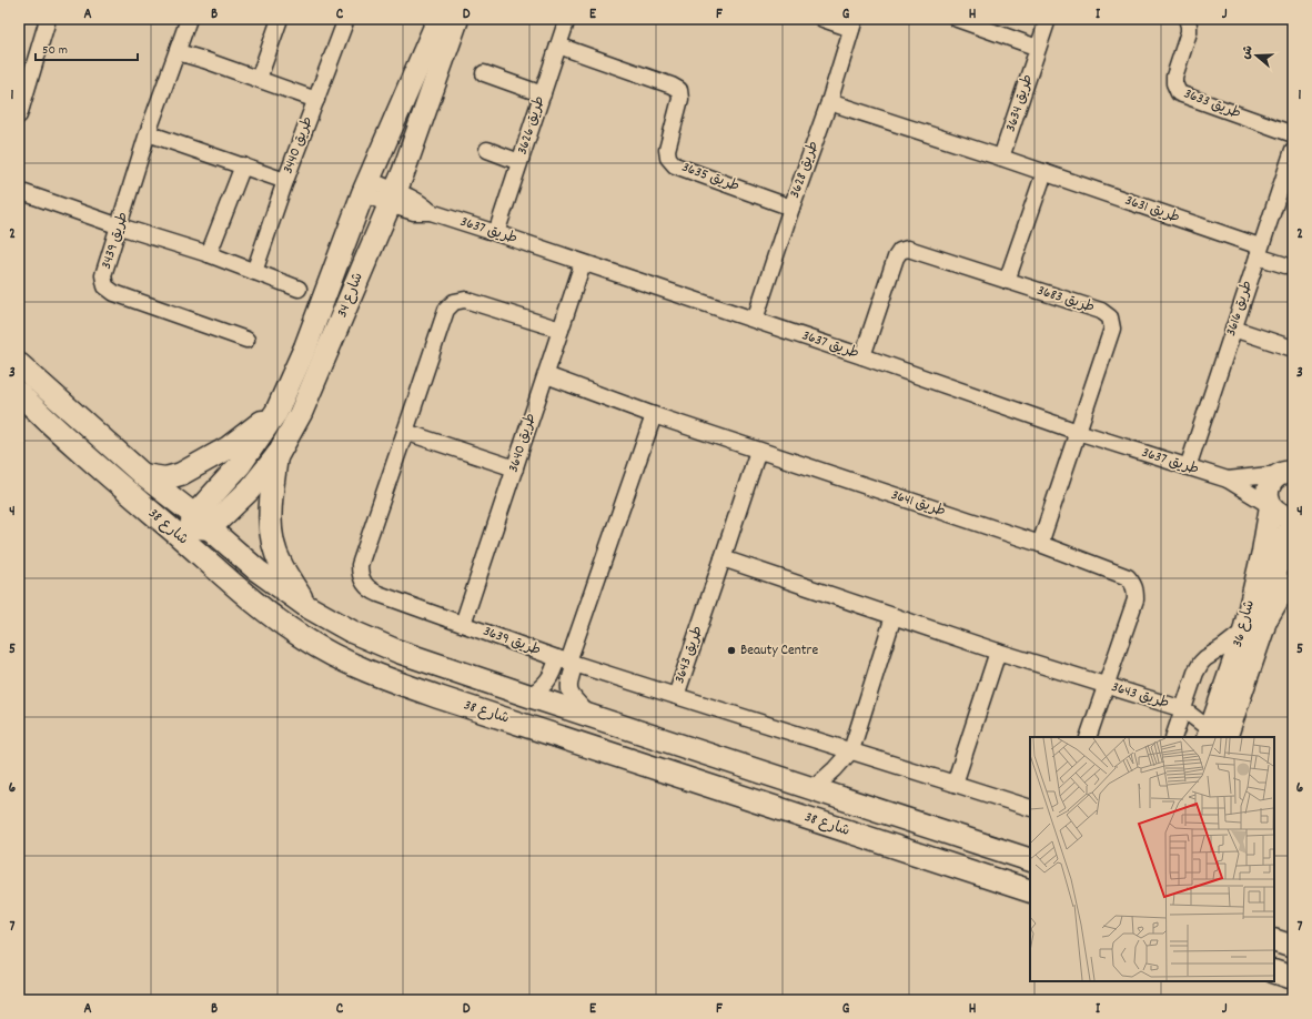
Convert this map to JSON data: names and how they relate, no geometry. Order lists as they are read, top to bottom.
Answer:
{
  "streets": {
    "street": [
      "طريق 3634",
      "طريق 3633",
      "طريق 3626",
      "طريق 3440",
      "طريق 3628",
      "طريق 3635",
      "طريق 3631",
      "طريق 3637",
      "طريق 3439",
      "شارع 34",
      "طريق 3683",
      "طريق 3616",
      "طريق 3640",
      "طريق 3641",
      "شارع 38",
      "شارع 36",
      "طريق 3639",
      "طريق 3643"
    ]
  },
  "crossings": [
    ["طريق 3634", "طريق 3631"],
    ["طريق 3626", "طريق 3635"],
    ["طريق 3626", "طريق 3637"],
    ["طريق 3628", "طريق 3635"],
    ["طريق 3628", "طريق 3631"],
    ["طريق 3628", "طريق 3637"],
    ["طريق 3631", "طريق 3616"],
    ["طريق 3637", "شارع 34"],
    ["طريق 3637", "طريق 3683"],
    ["طريق 3637", "طريق 3616"],
    ["طريق 3637", "طريق 3640"],
    ["طريق 3637", "شارع 36"],
    ["شارع 34", "شارع 38"],
    ["طريق 3683", "طريق 3641"],
    ["طريق 3640", "طريق 3641"],
    ["طريق 3640", "طريق 3639"],
    ["طريق 3641", "طريق 3643"],
    ["شارع 36", "طريق 3643"],
    ["طريق 3639", "طريق 3643"]
  ],
  "places": ["Beauty Centre"],
  "scale_bar": "50 m",
  "north": "left",
  "grid": {
    "columns": [
      "A",
      "B",
      "C",
      "D",
      "E",
      "F",
      "G",
      "H",
      "I",
      "J"
    ],
    "rows": [
      "1",
      "2",
      "3",
      "4",
      "5",
      "6",
      "7"
    ]
  }
}
